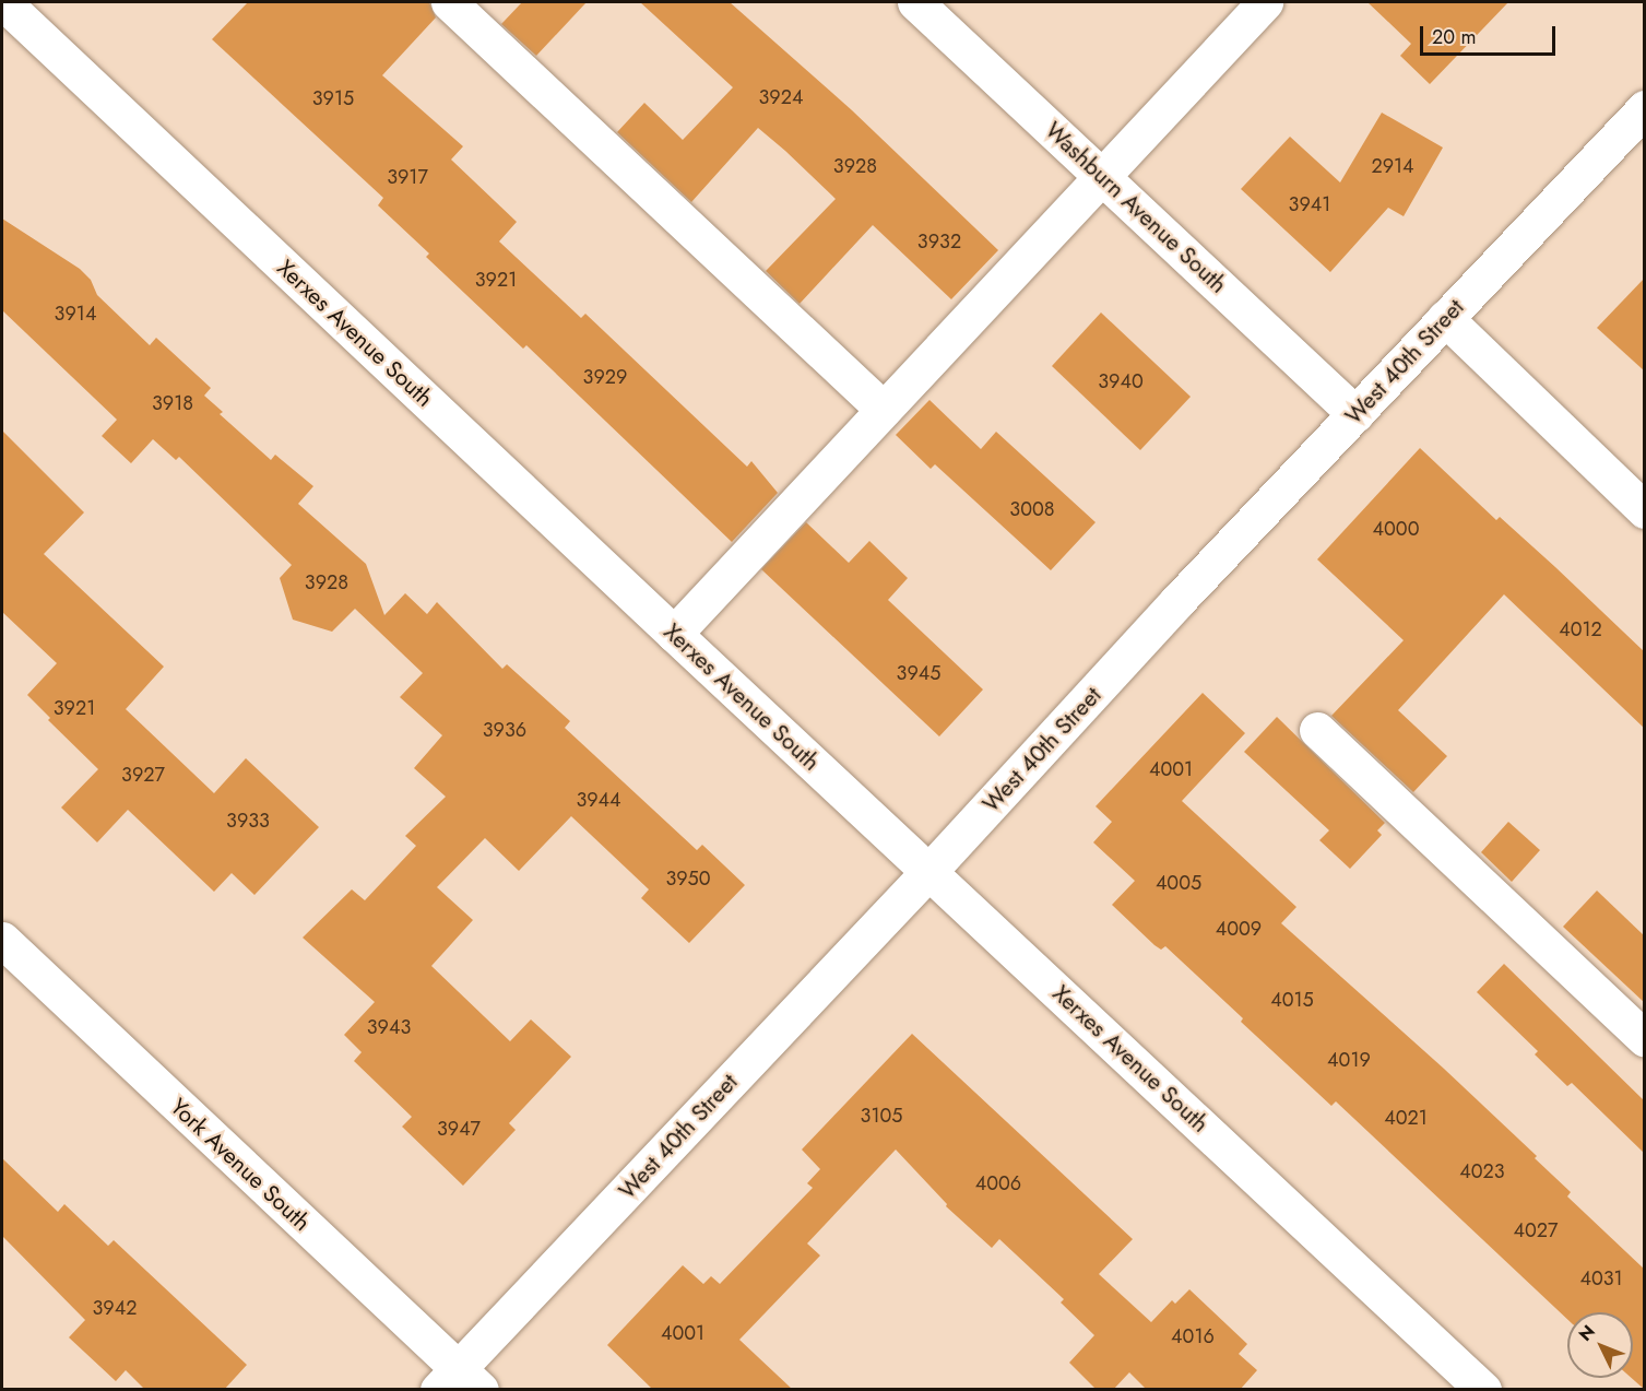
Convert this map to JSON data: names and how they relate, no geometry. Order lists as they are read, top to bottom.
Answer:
{
  "streets": {
    "street": [
      "Washburn Avenue South",
      "Xerxes Avenue South",
      "West 40th Street",
      "York Avenue South"
    ]
  },
  "crossings": [
    ["Washburn Avenue South", "West 40th Street"],
    ["Xerxes Avenue South", "West 40th Street"],
    ["West 40th Street", "York Avenue South"]
  ],
  "house_numbers": [
    "3924",
    "3915",
    "3928",
    "2914",
    "3917",
    "3941",
    "3932",
    "3921",
    "3914",
    "3929",
    "3940",
    "3918",
    "3008",
    "4000",
    "3928",
    "4012",
    "3945",
    "3921",
    "3936",
    "4001",
    "3927",
    "3944",
    "3933",
    "3950",
    "4005",
    "4009",
    "4015",
    "3943",
    "4019",
    "3105",
    "4021",
    "3947",
    "4023",
    "4006",
    "4027",
    "4031",
    "3942",
    "4001",
    "4016"
  ],
  "scale_bar": "20 m",
  "north": "top left"
}
